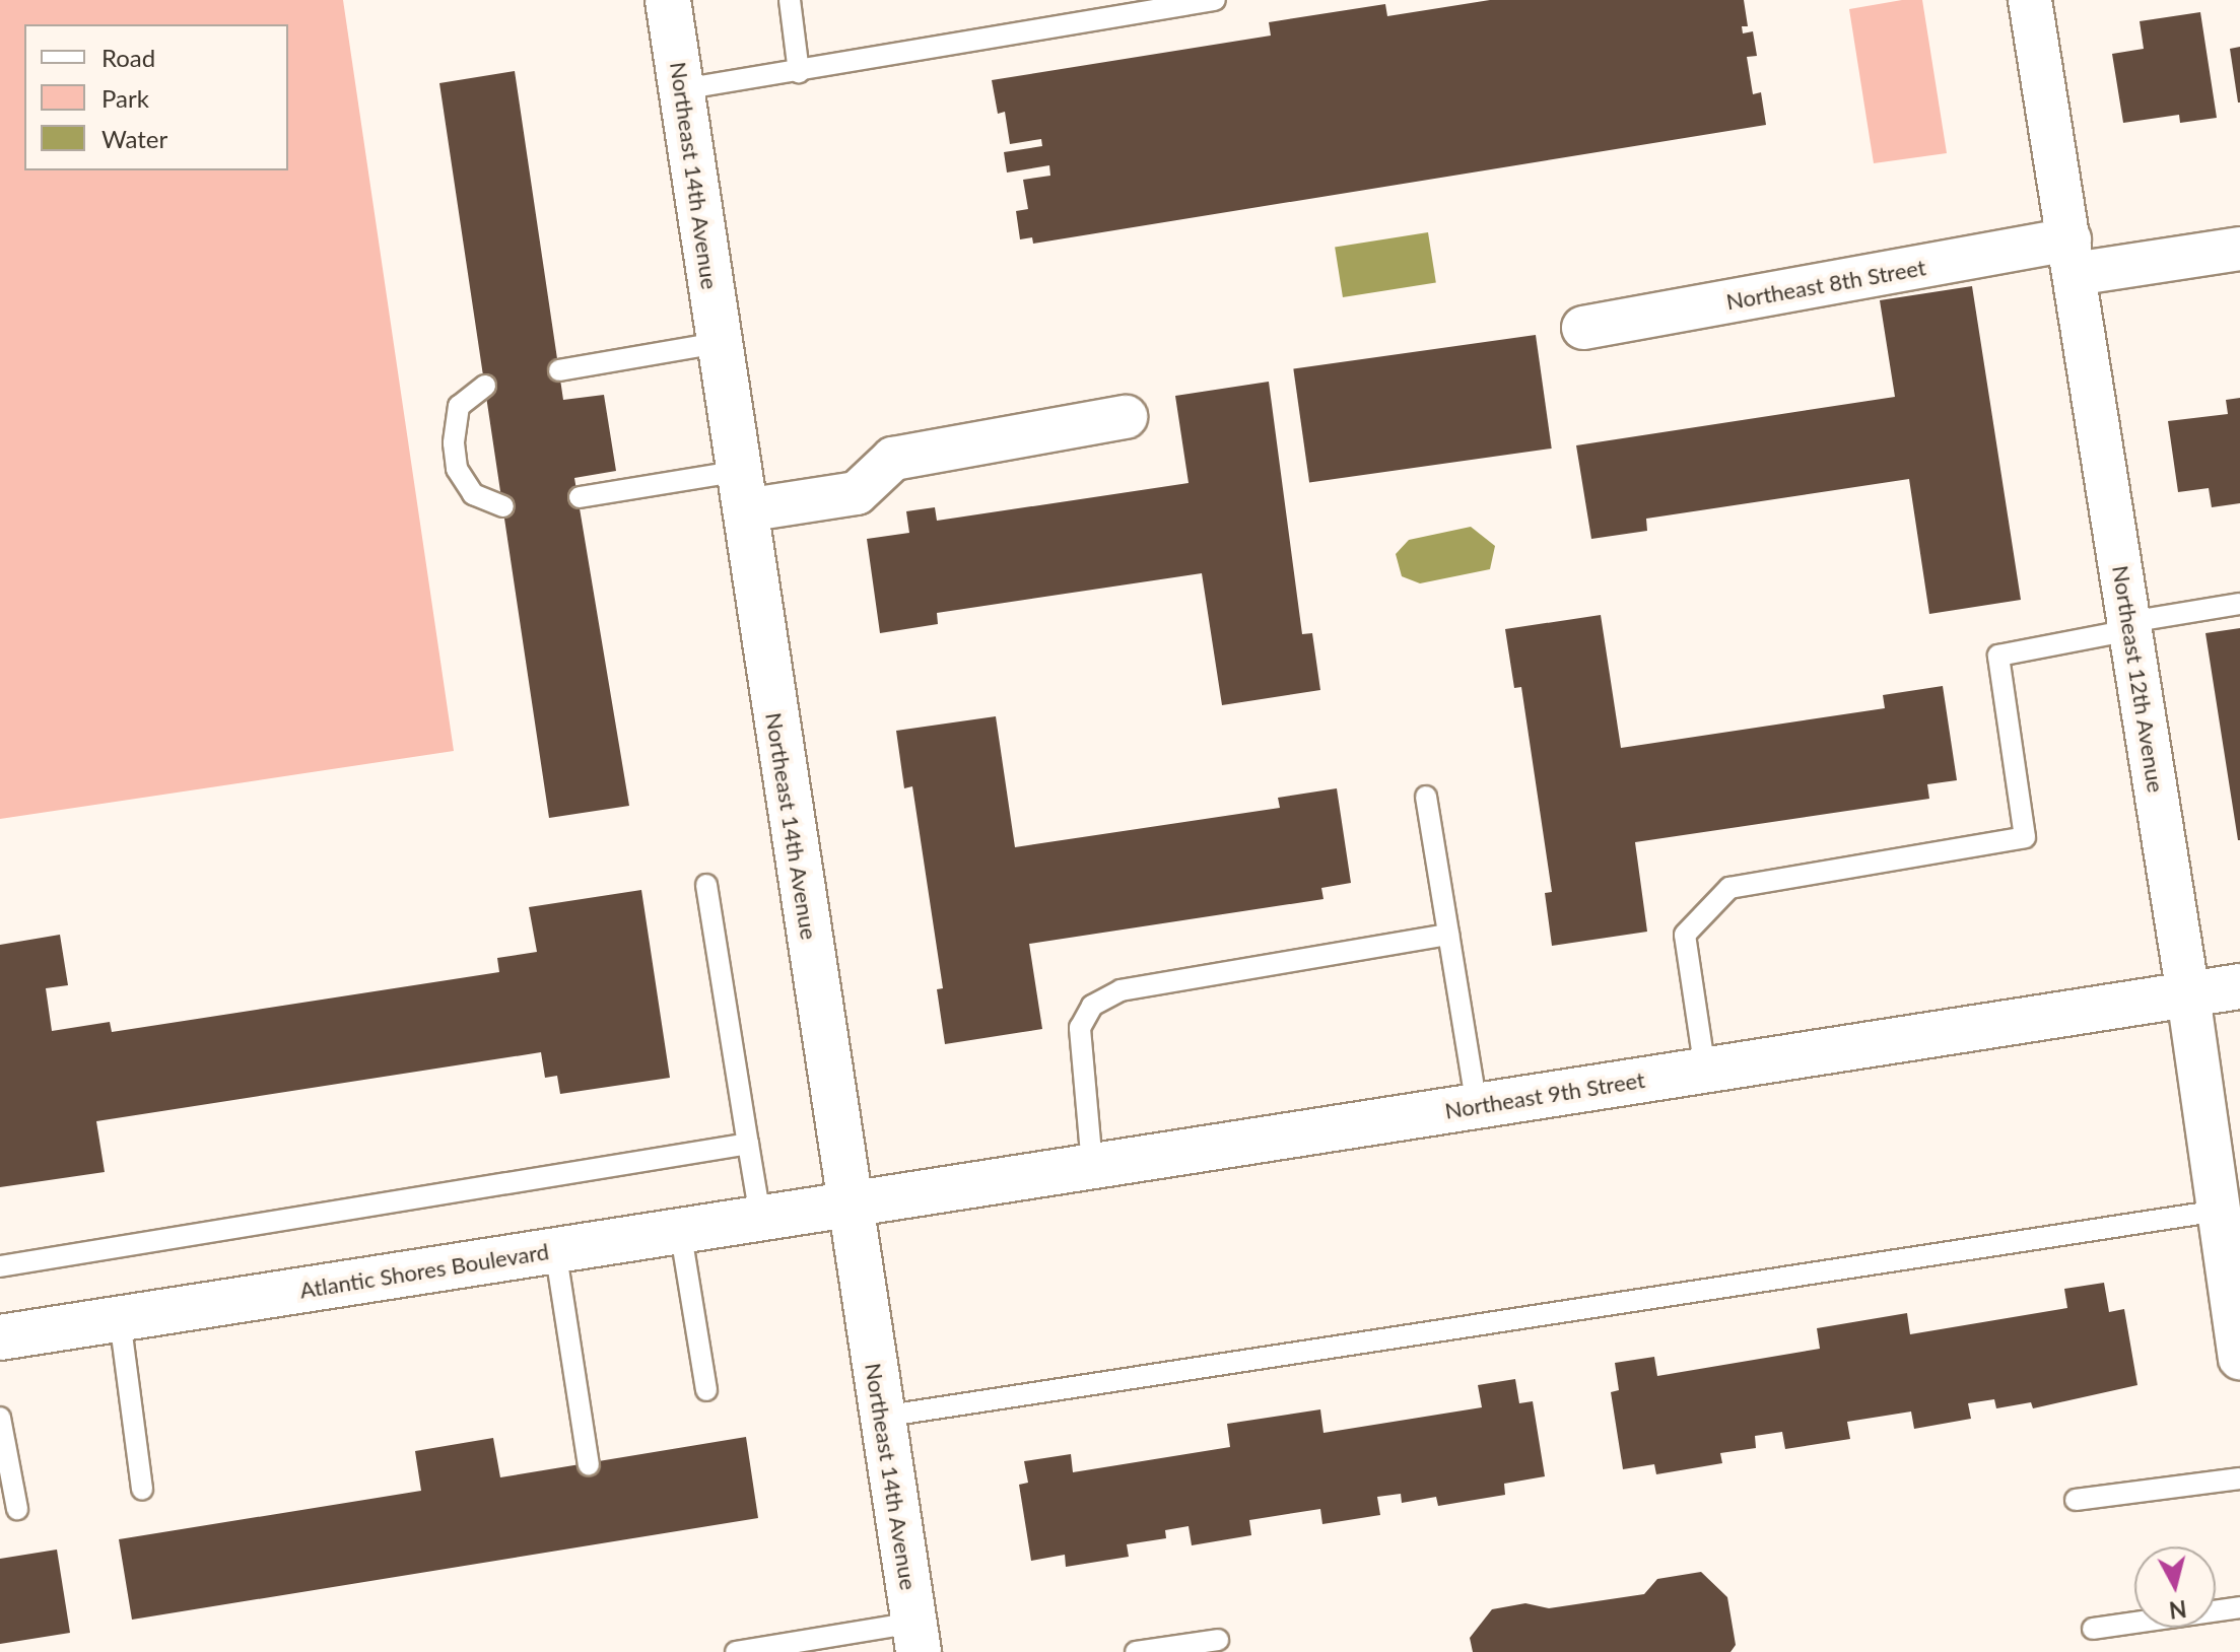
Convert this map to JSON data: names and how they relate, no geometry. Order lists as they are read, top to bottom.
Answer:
{
  "streets": {
    "street": [
      "Northeast 14th Avenue",
      "Northeast 8th Street",
      "Northeast 12th Avenue",
      "Northeast 9th Street",
      "Atlantic Shores Boulevard"
    ]
  },
  "crossings": [
    ["Northeast 14th Avenue", "Northeast 9th Street"],
    ["Northeast 14th Avenue", "Atlantic Shores Boulevard"],
    ["Northeast 8th Street", "Northeast 12th Avenue"],
    ["Northeast 12th Avenue", "Northeast 9th Street"],
    ["Northeast 9th Street", "Atlantic Shores Boulevard"]
  ],
  "legend": ["Road", "Park", "Water"],
  "north": "bottom"
}
